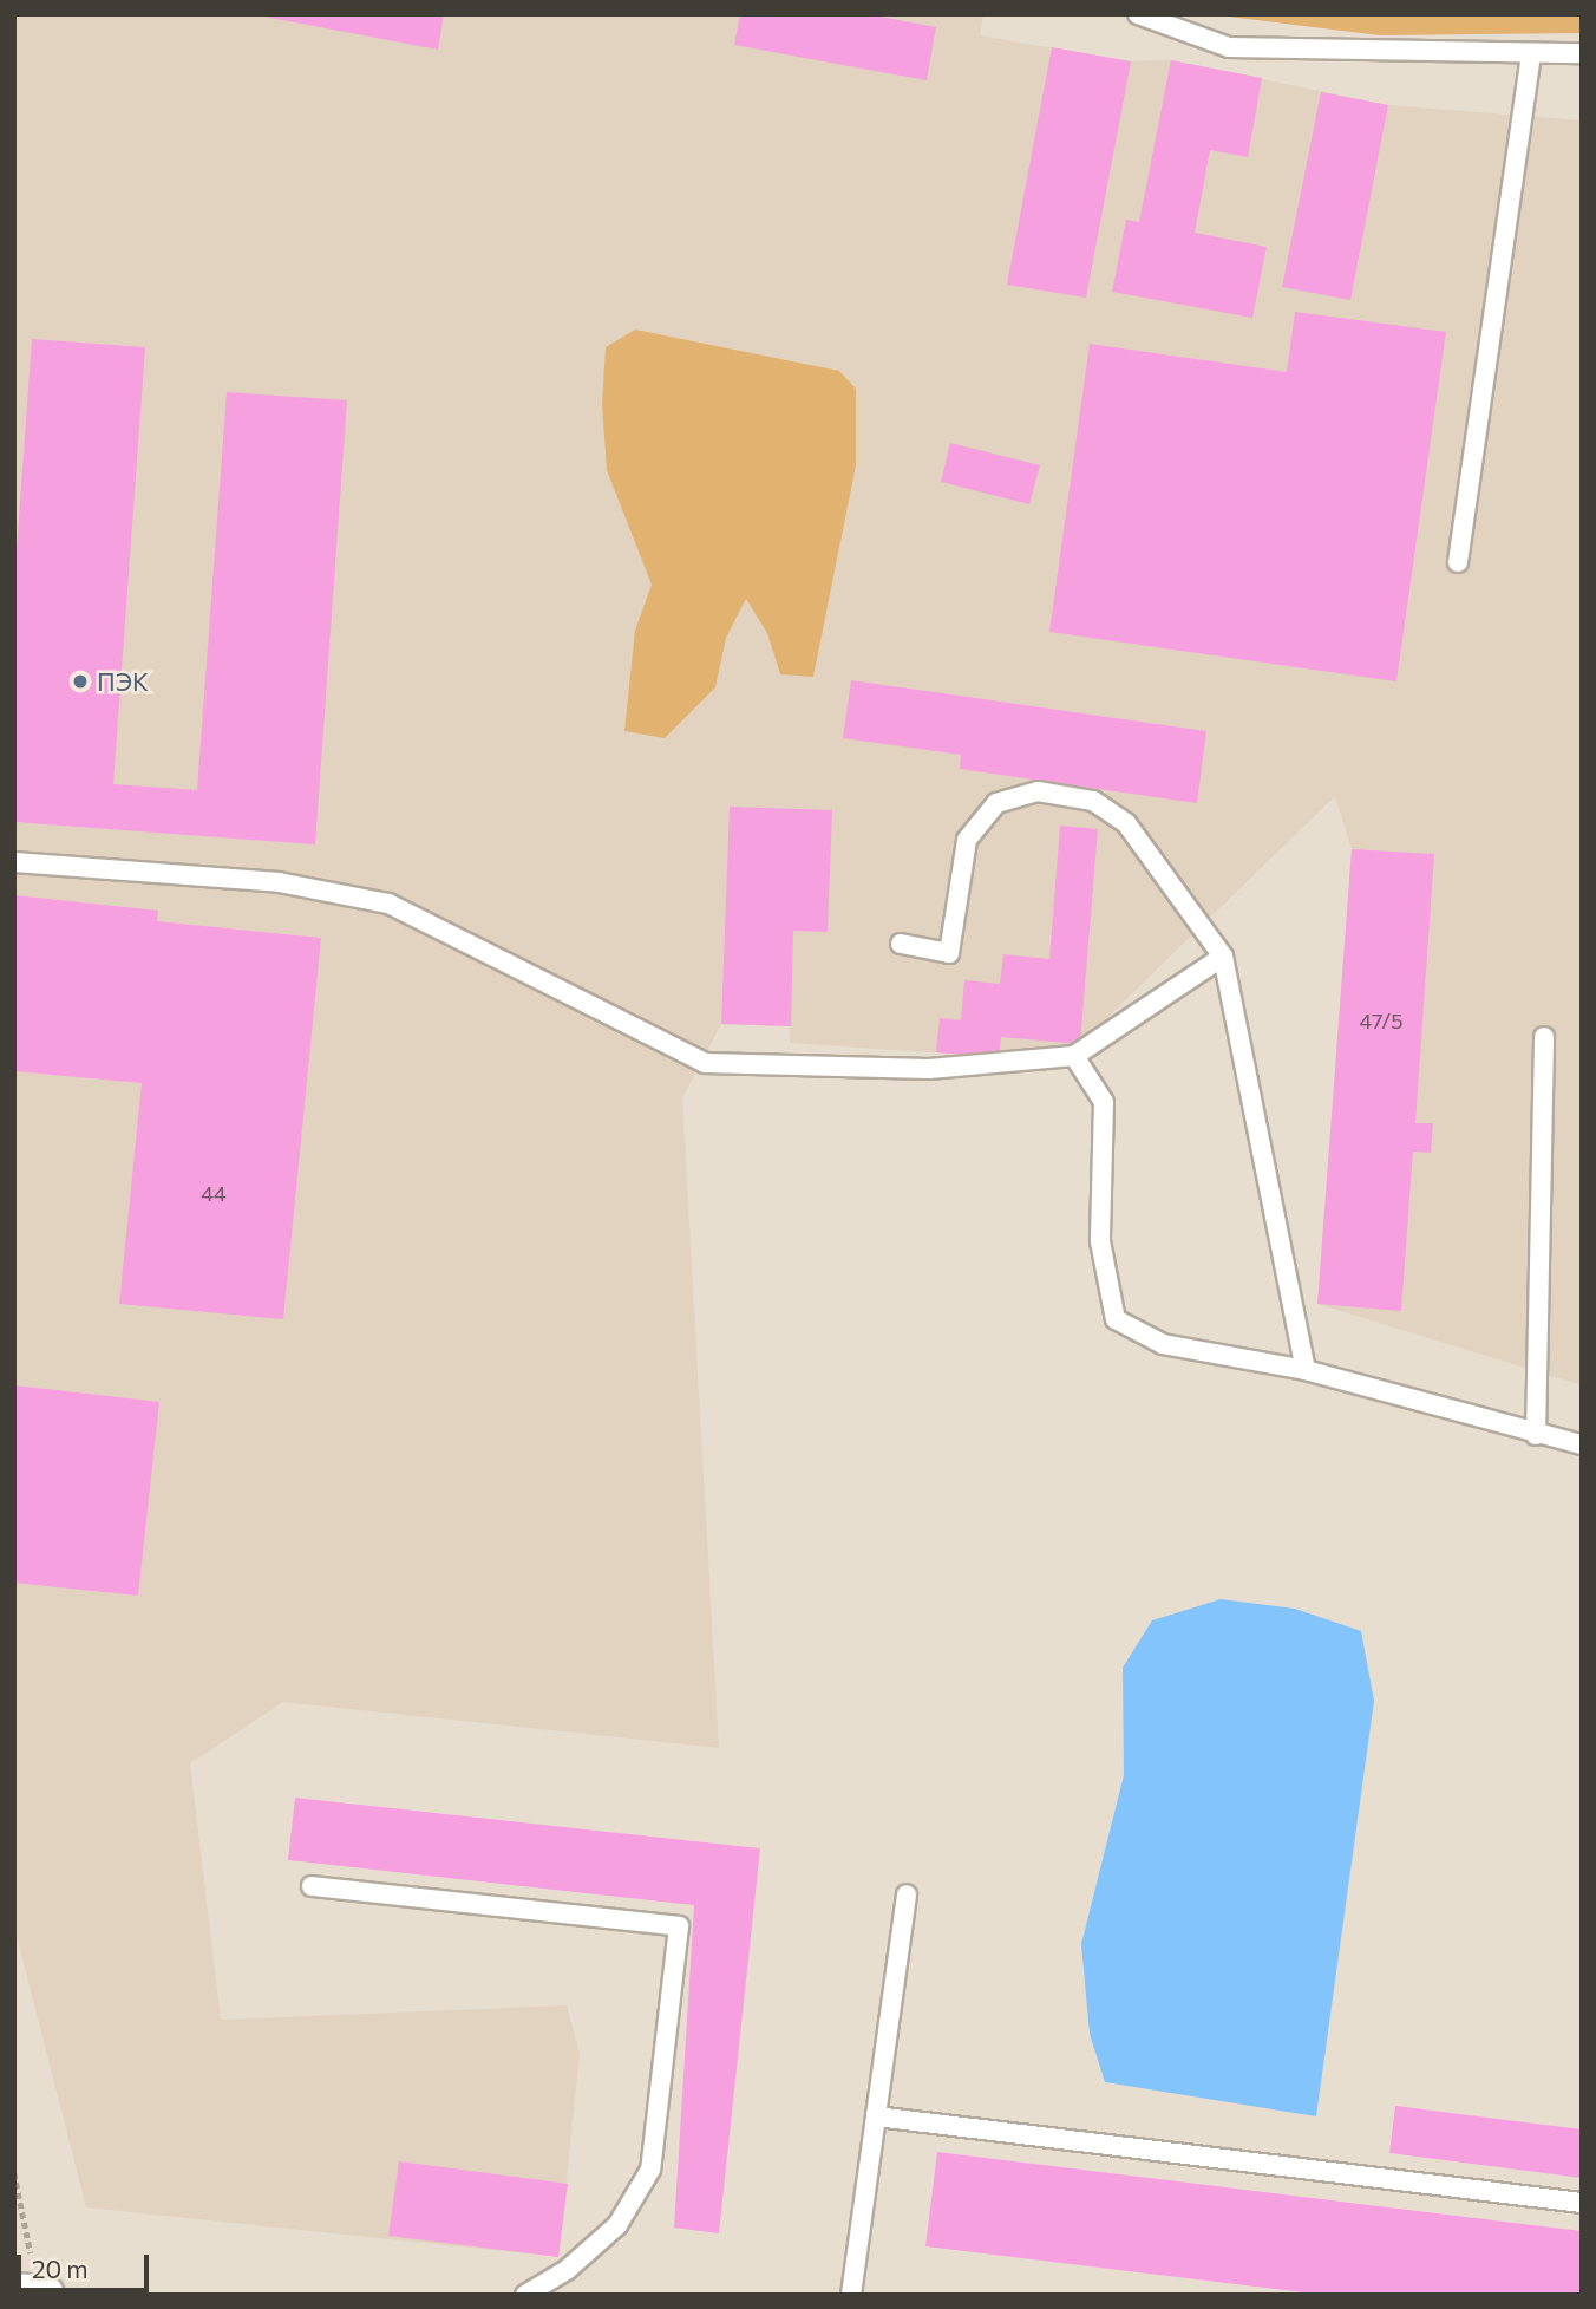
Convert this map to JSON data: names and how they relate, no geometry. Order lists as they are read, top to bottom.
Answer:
{
  "places": ["ПЭК"],
  "house_numbers": ["47/5", "44"],
  "scale_bar": "20 m"
}
